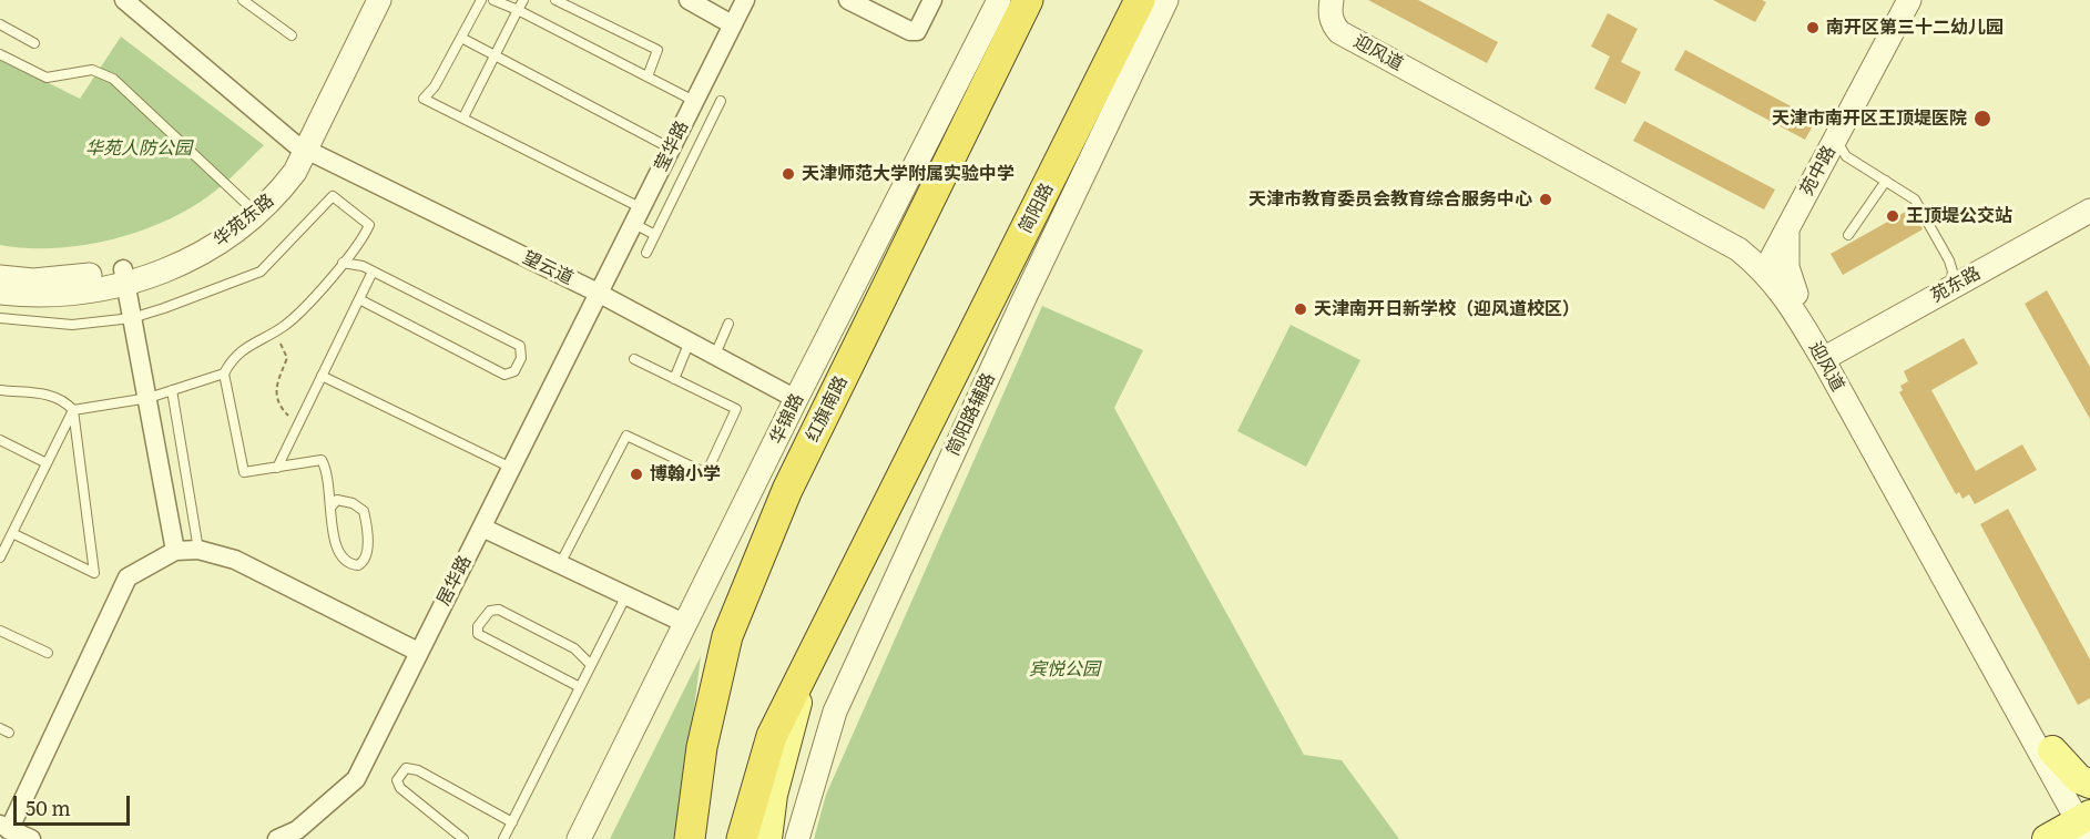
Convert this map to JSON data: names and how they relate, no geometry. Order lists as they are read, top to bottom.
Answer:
{
  "streets": {
    "highway": ["简阳路", "红旗南路"],
    "street": [
      "迎风道",
      "莹华路",
      "苑中路",
      "华苑东路",
      "望云道",
      "苑东路",
      "简阳路辅路",
      "华锦路",
      "居华路"
    ]
  },
  "crossings": [
    ["迎风道", "苑中路"],
    ["迎风道", "苑东路"],
    ["莹华路", "望云道"],
    ["莹华路", "居华路"],
    ["华苑东路", "望云道"],
    ["望云道", "华锦路"],
    ["望云道", "居华路"]
  ],
  "parks": ["华苑人防公园", "宾悦公园"],
  "places": [
    "南开区第三十二幼儿园",
    "天津市南开区王顶堤医院",
    "天津师范大学附属实验中学",
    "天津市教育委员会教育综合服务中心",
    "王顶堤公交站",
    "天津南开日新学校（迎风道校区）",
    "博翰小学"
  ],
  "scale_bar": "50 m"
}
